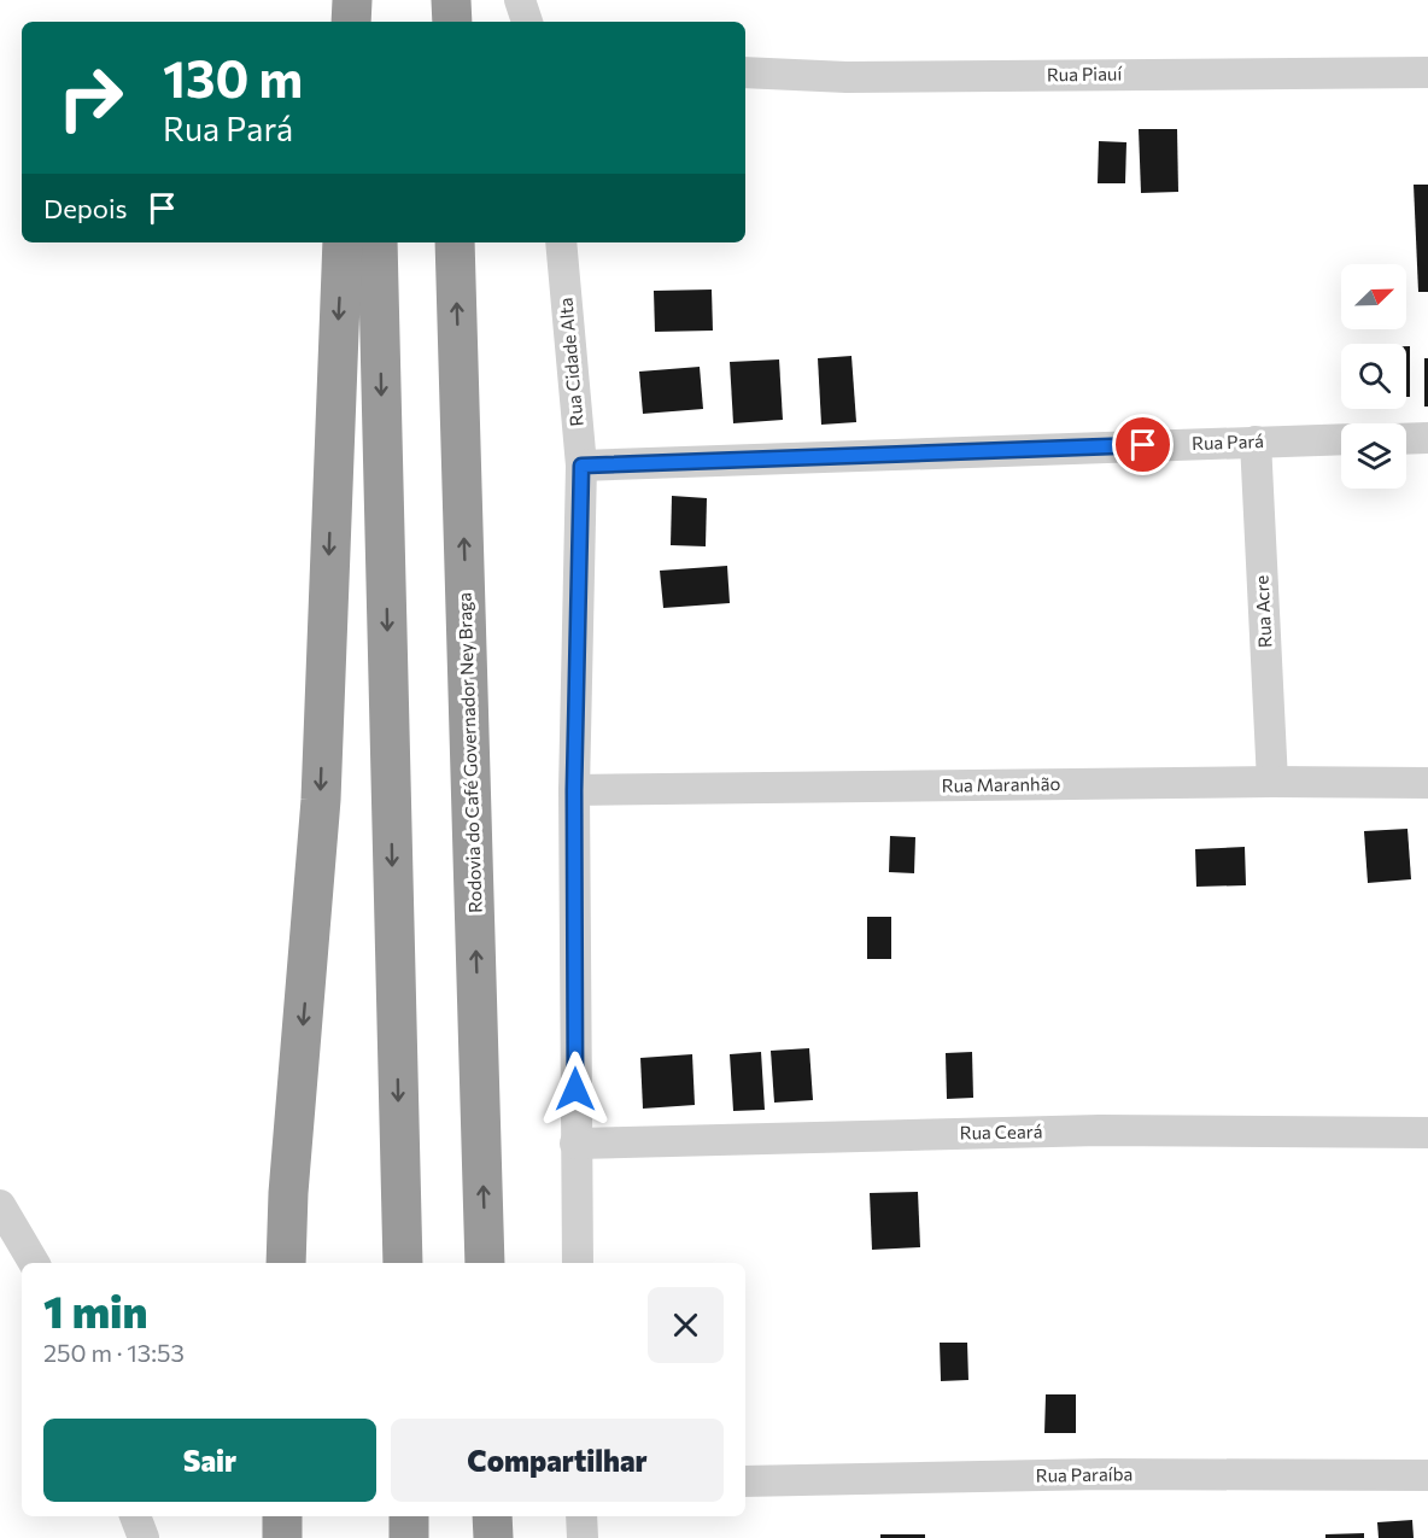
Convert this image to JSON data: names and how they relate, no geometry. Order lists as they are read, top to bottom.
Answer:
{
  "streets": {
    "highway": ["Rodovia do Café Governador Ney Braga"],
    "street": [
      "Rua Piauí",
      "Rua Cidade Alta",
      "Rua Pará",
      "Rua Acre",
      "Rua Maranhão",
      "Rua Ceará",
      "Rua Paraíba"
    ]
  },
  "crossings": [
    ["Rua Cidade Alta", "Rua Pará"],
    ["Rua Cidade Alta", "Rua Maranhão"],
    ["Rua Cidade Alta", "Rua Ceará"],
    ["Rua Pará", "Rua Acre"],
    ["Rua Acre", "Rua Maranhão"]
  ],
  "north": "top right",
  "page": {
    "turn": ["130 m", "Rua Pará"],
    "then": "Depois",
    "heading": ["1 min", "250 m · 13:53"],
    "buttons": ["Sair", "Compartilhar"]
  }
}
